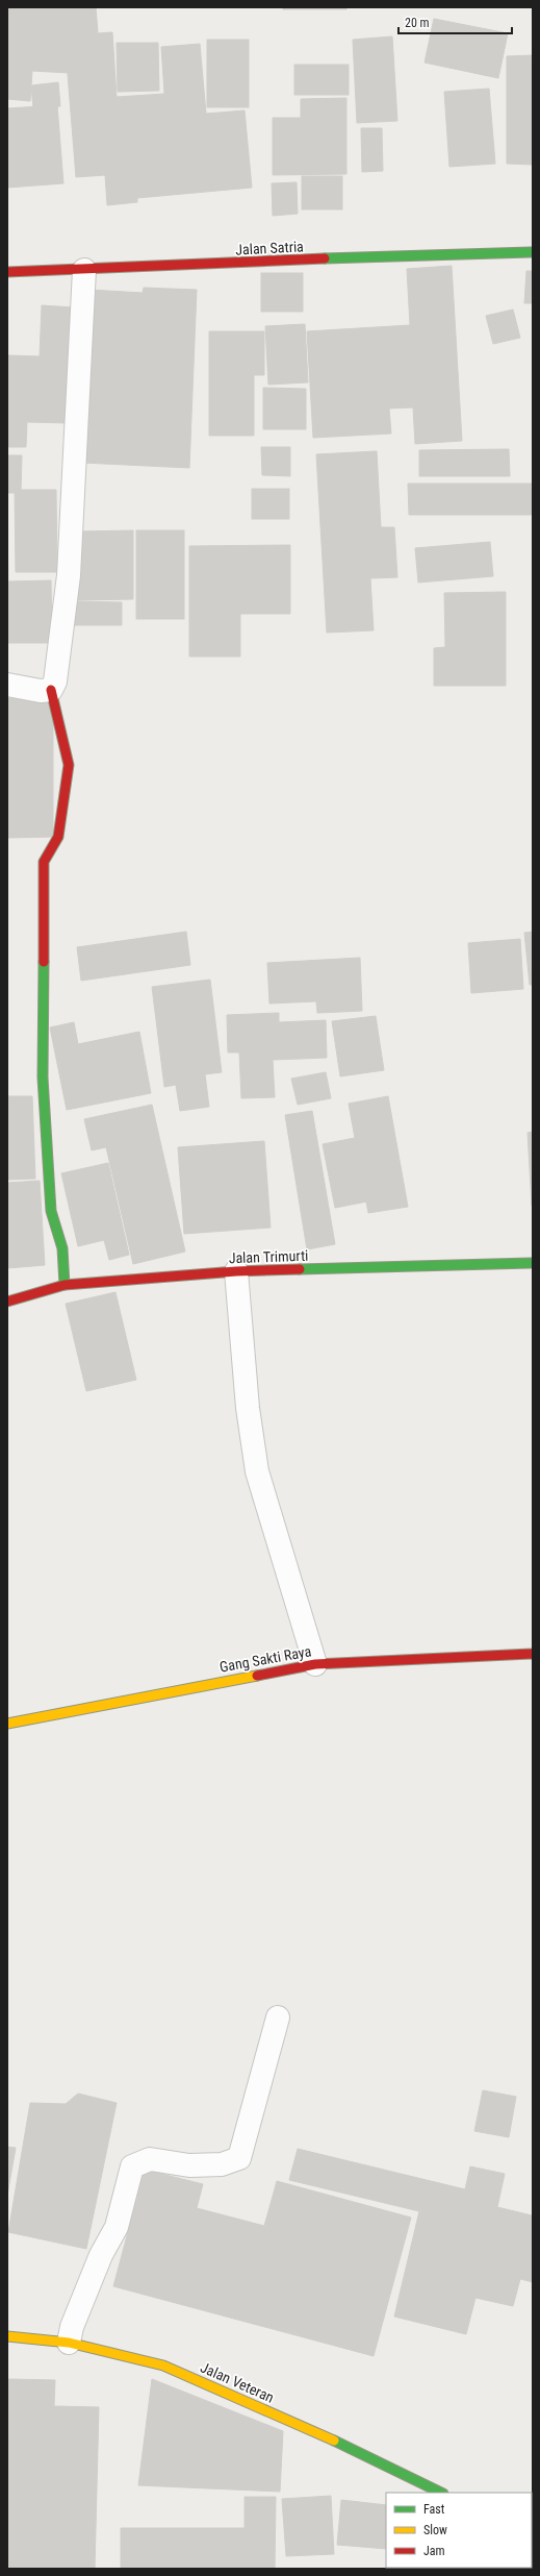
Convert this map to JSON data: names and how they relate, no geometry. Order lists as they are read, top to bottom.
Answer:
{
  "streets": {
    "main road": [
      "Jalan Satria",
      "Jalan Trimurti",
      "Gang Sakti Raya",
      "Jalan Veteran"
    ]
  },
  "legend": ["Fast", "Slow", "Jam"],
  "scale_bar": "20 m"
}
